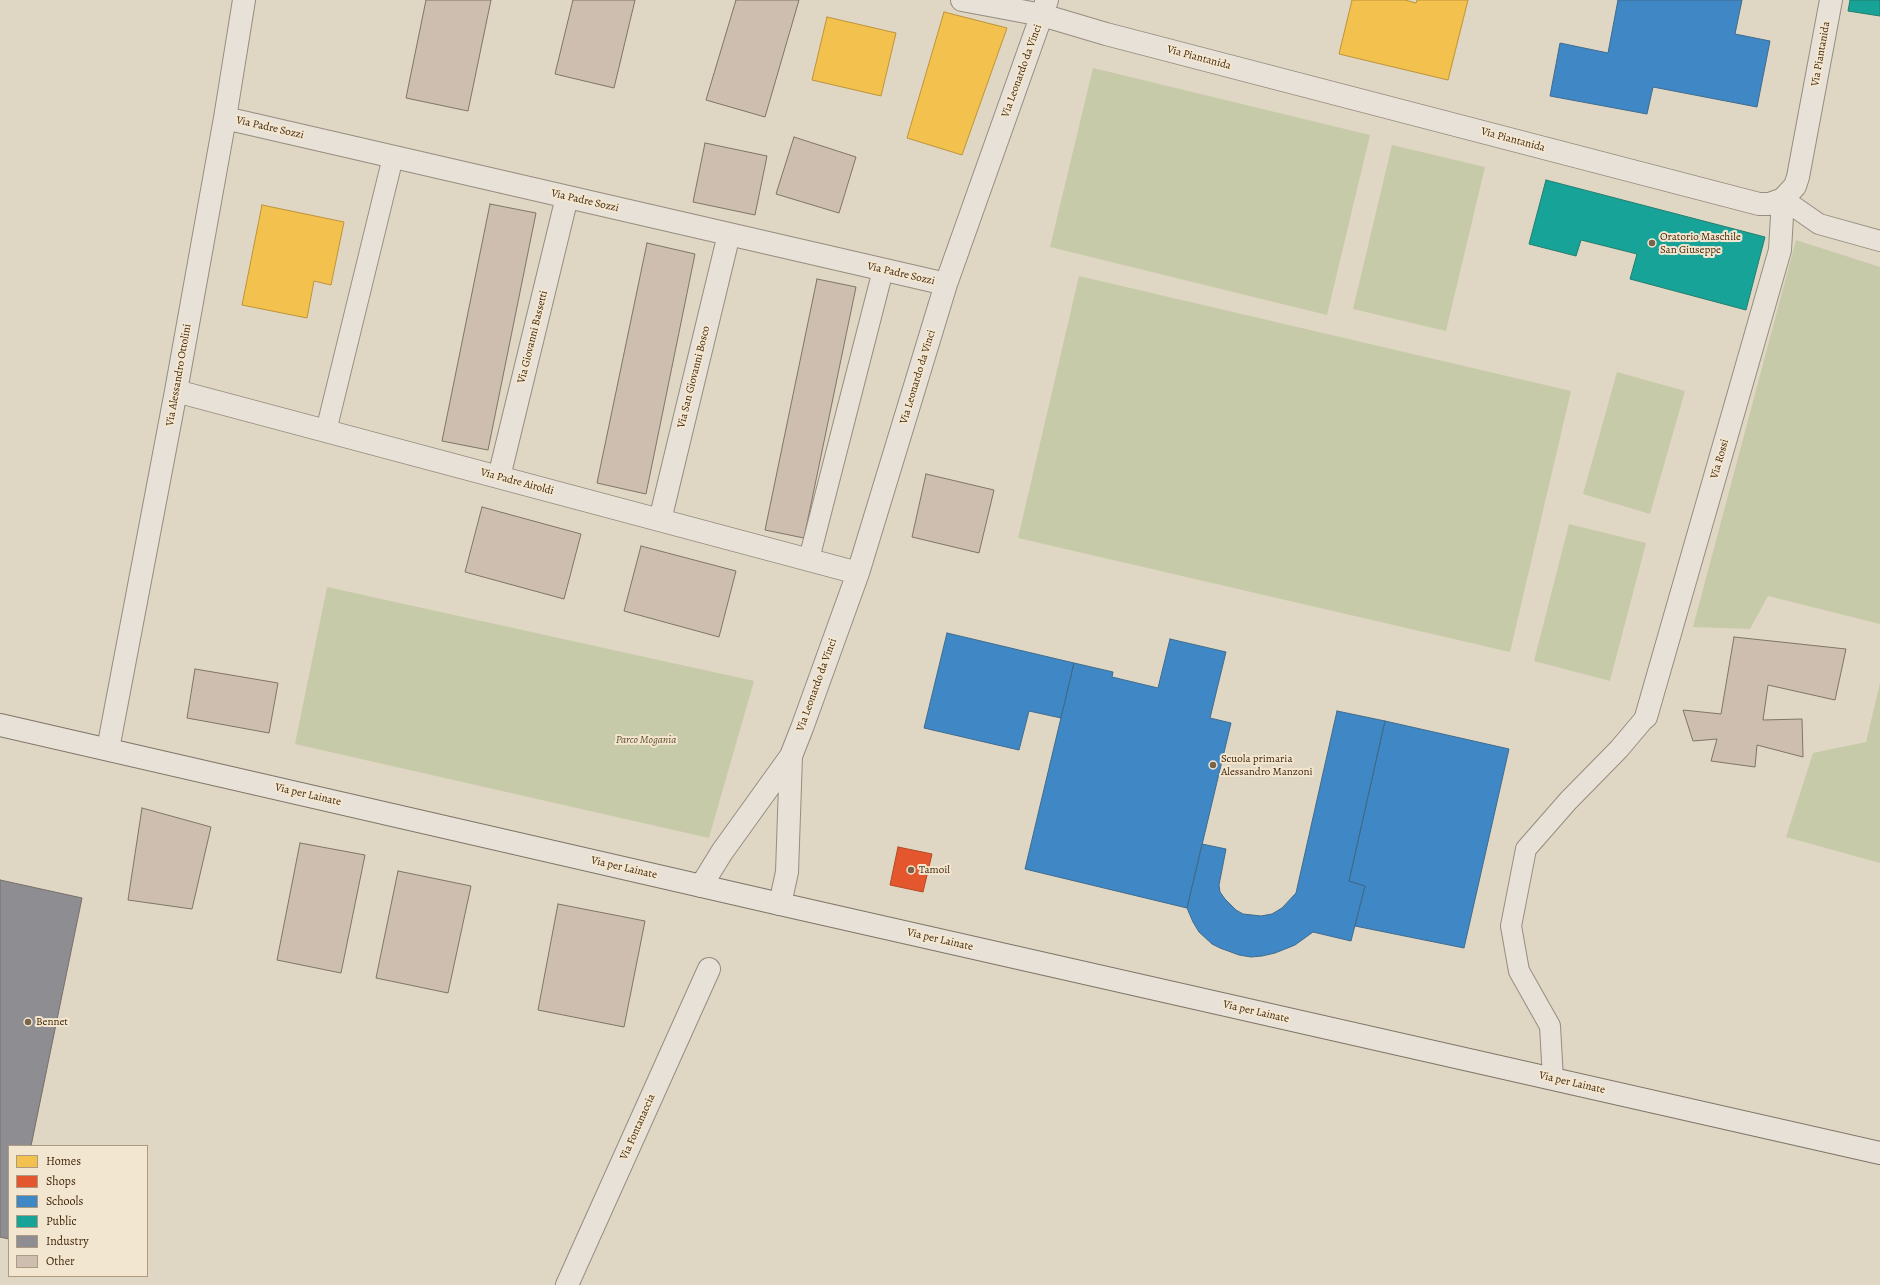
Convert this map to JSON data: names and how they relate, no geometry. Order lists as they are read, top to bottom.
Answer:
{
  "streets": {
    "street": [
      "Via Piantanida",
      "Via Leonardo da Vinci",
      "Via Padre Sozzi",
      "Via Giovanni Bassetti",
      "Via Alessandro Ottolini",
      "Via San Giovanni Bosco",
      "Via Rossi",
      "Via Padre Airoldi",
      "Via per Lainate",
      "Via Fontanaccia"
    ]
  },
  "crossings": [
    ["Via Piantanida", "Via Leonardo da Vinci"],
    ["Via Piantanida", "Via Rossi"],
    ["Via Leonardo da Vinci", "Via Padre Sozzi"],
    ["Via Leonardo da Vinci", "Via Padre Airoldi"],
    ["Via Padre Sozzi", "Via Giovanni Bassetti"],
    ["Via Padre Sozzi", "Via Alessandro Ottolini"],
    ["Via Padre Sozzi", "Via San Giovanni Bosco"],
    ["Via Giovanni Bassetti", "Via Padre Airoldi"],
    ["Via Alessandro Ottolini", "Via Padre Airoldi"],
    ["Via Alessandro Ottolini", "Via per Lainate"],
    ["Via San Giovanni Bosco", "Via Padre Airoldi"]
  ],
  "parks": ["Parco Mogania"],
  "places": [
    "Oratorio Maschile San Giuseppe",
    "Scuola primaria Alessandro Manzoni",
    "Tamoil",
    "Bennet"
  ],
  "legend": [
    "Homes",
    "Shops",
    "Schools",
    "Public",
    "Industry",
    "Other"
  ]
}
